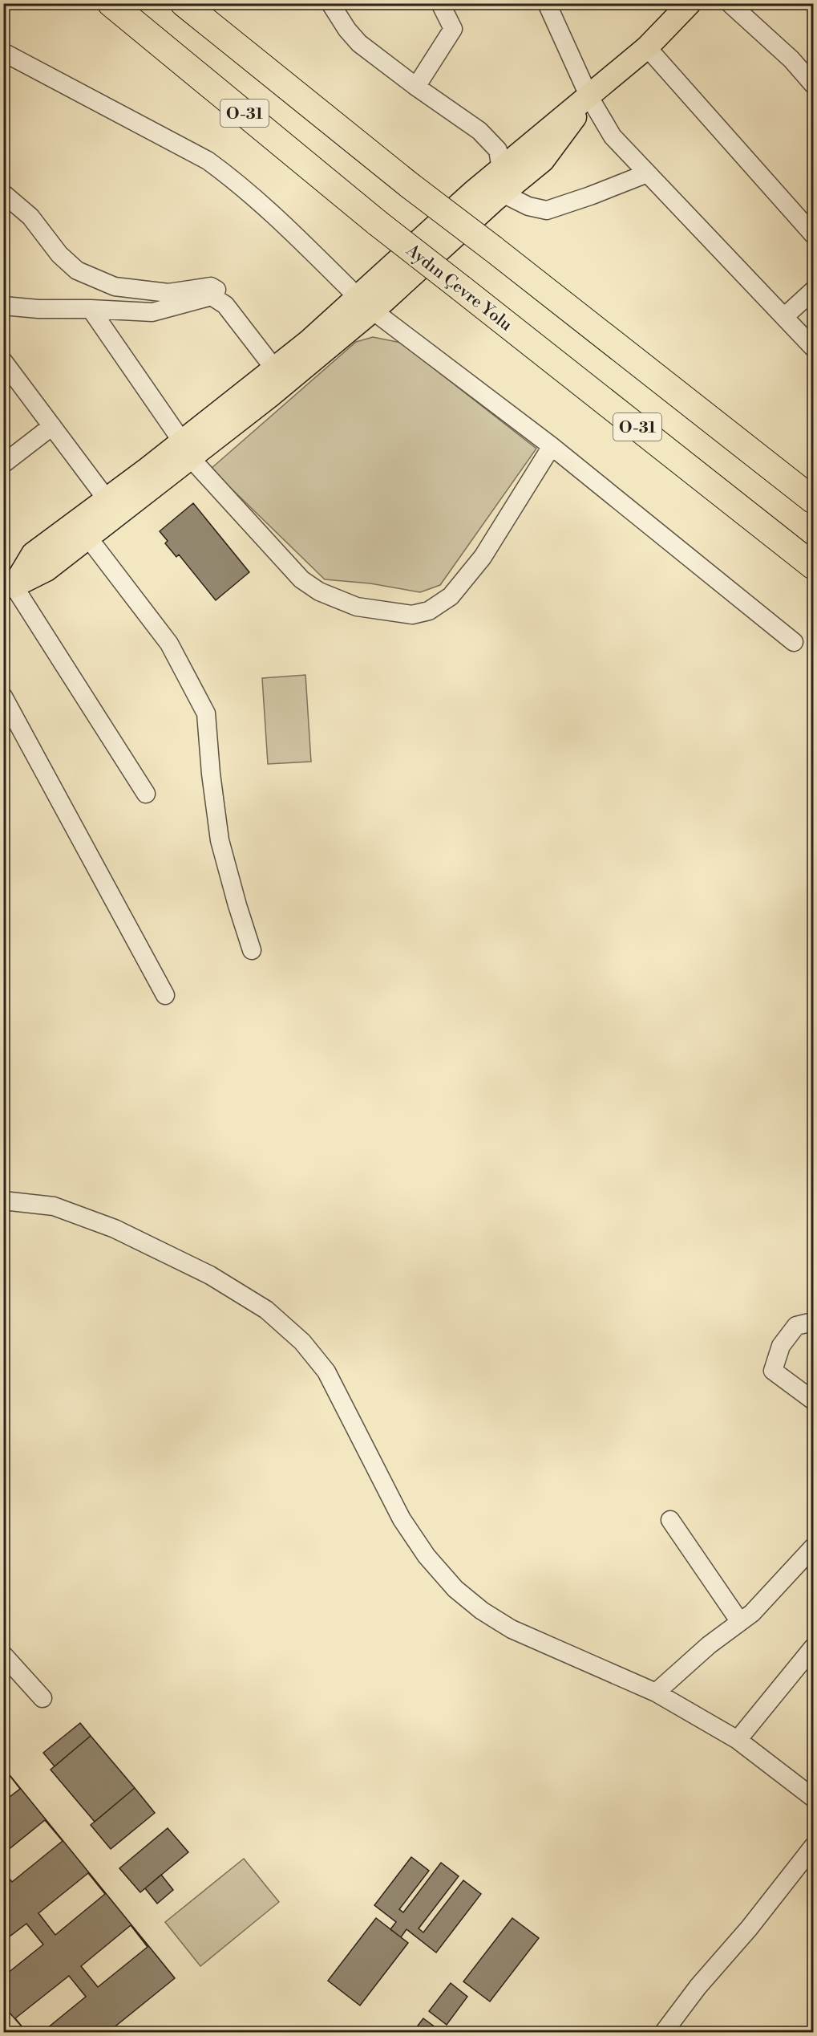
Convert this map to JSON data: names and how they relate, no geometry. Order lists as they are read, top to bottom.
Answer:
{
  "streets": {
    "highway": ["O-31", "Aydın Çevre Yolu"]
  }
}
